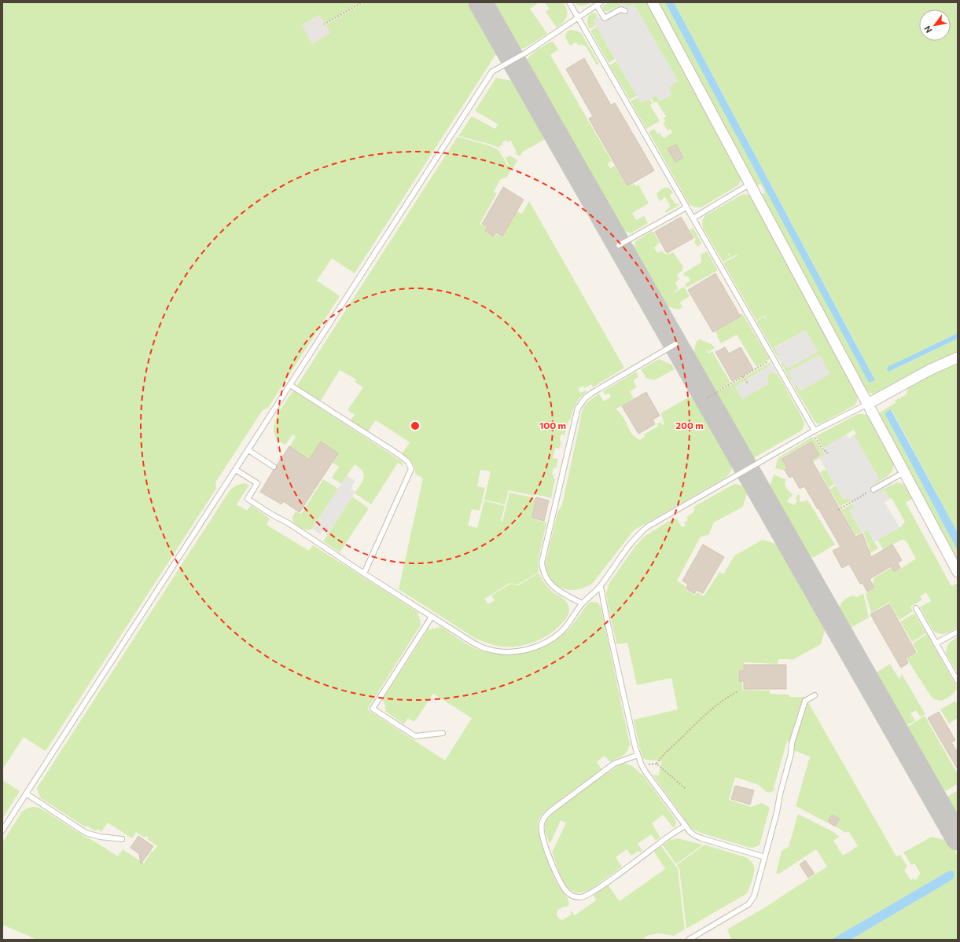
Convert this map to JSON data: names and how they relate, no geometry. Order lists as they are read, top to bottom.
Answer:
{
  "north": "bottom left",
  "rings": ["100 m", "200 m"]
}
